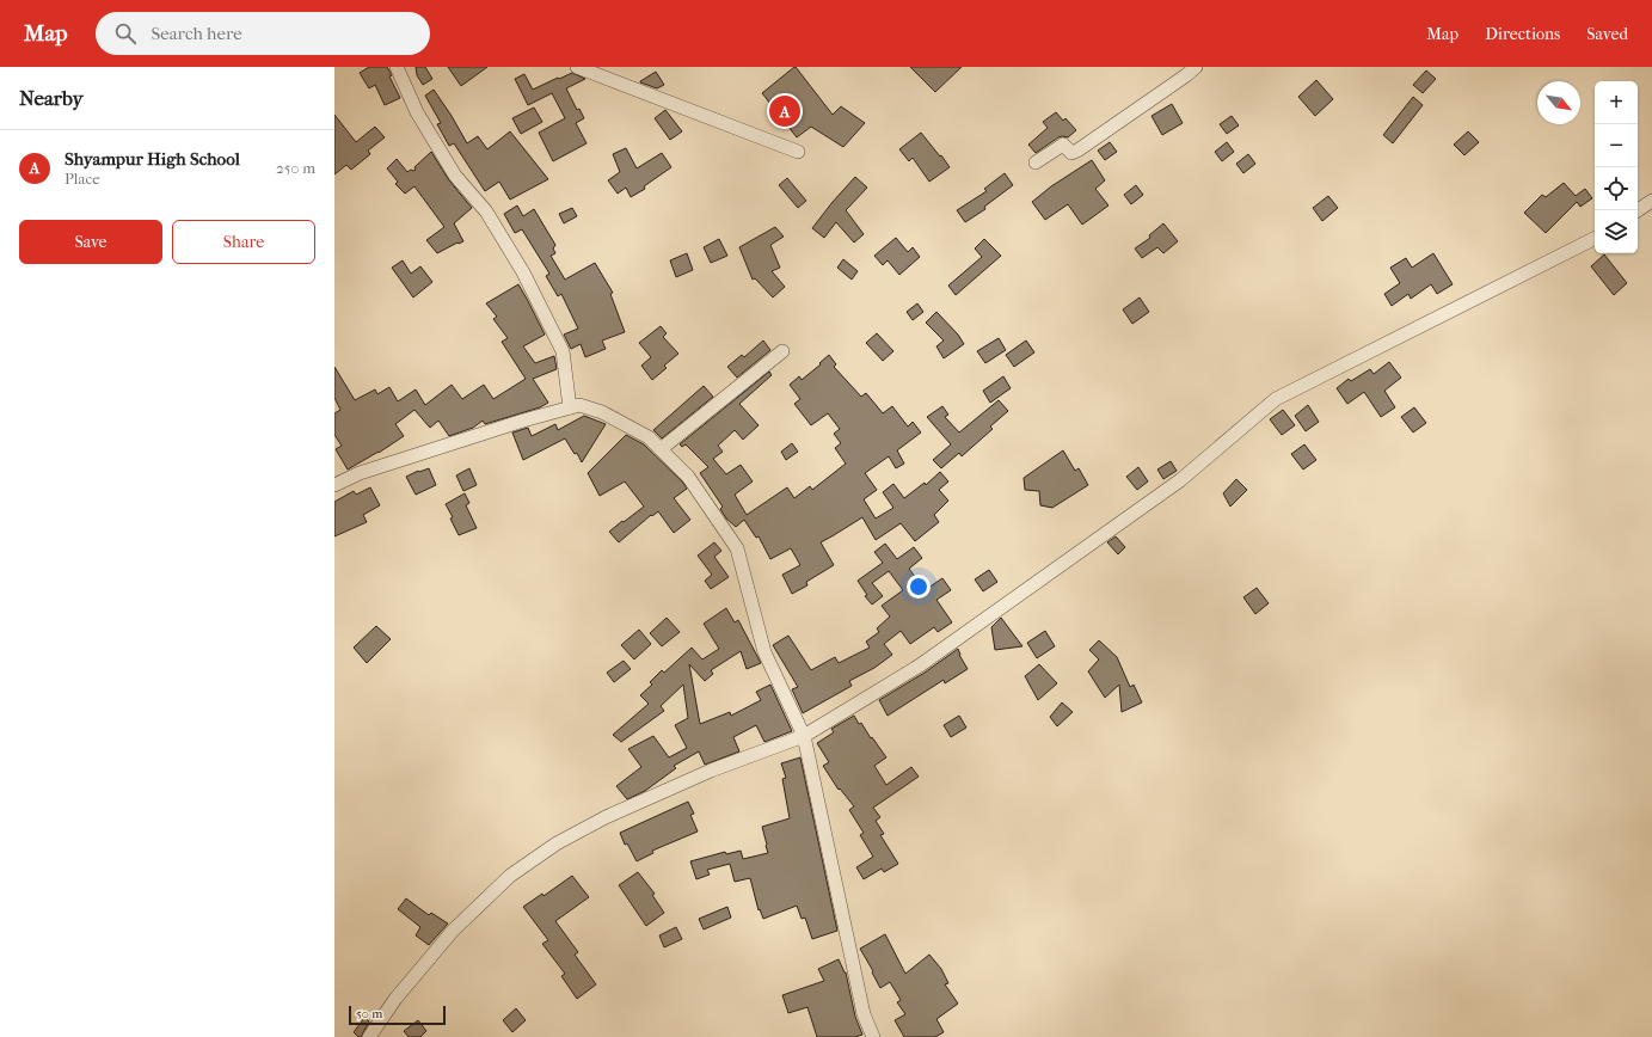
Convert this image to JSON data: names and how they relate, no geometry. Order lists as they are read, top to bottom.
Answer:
{
  "scale_bar": "50 m",
  "north": "bottom right",
  "page": {
    "header": "Map",
    "search": "Search here",
    "nav": ["Map", "Directions", "Saved"],
    "heading": "Nearby",
    "map_buttons": ["+", "−"],
    "pins": "A",
    "list": [
      {
        "mark": "A",
        "name": "Shyampur High School",
        "note": "Place",
        "value": "250 m"
      }
    ],
    "buttons": ["Save", "Share"],
    "scale": "50 m"
  }
}
